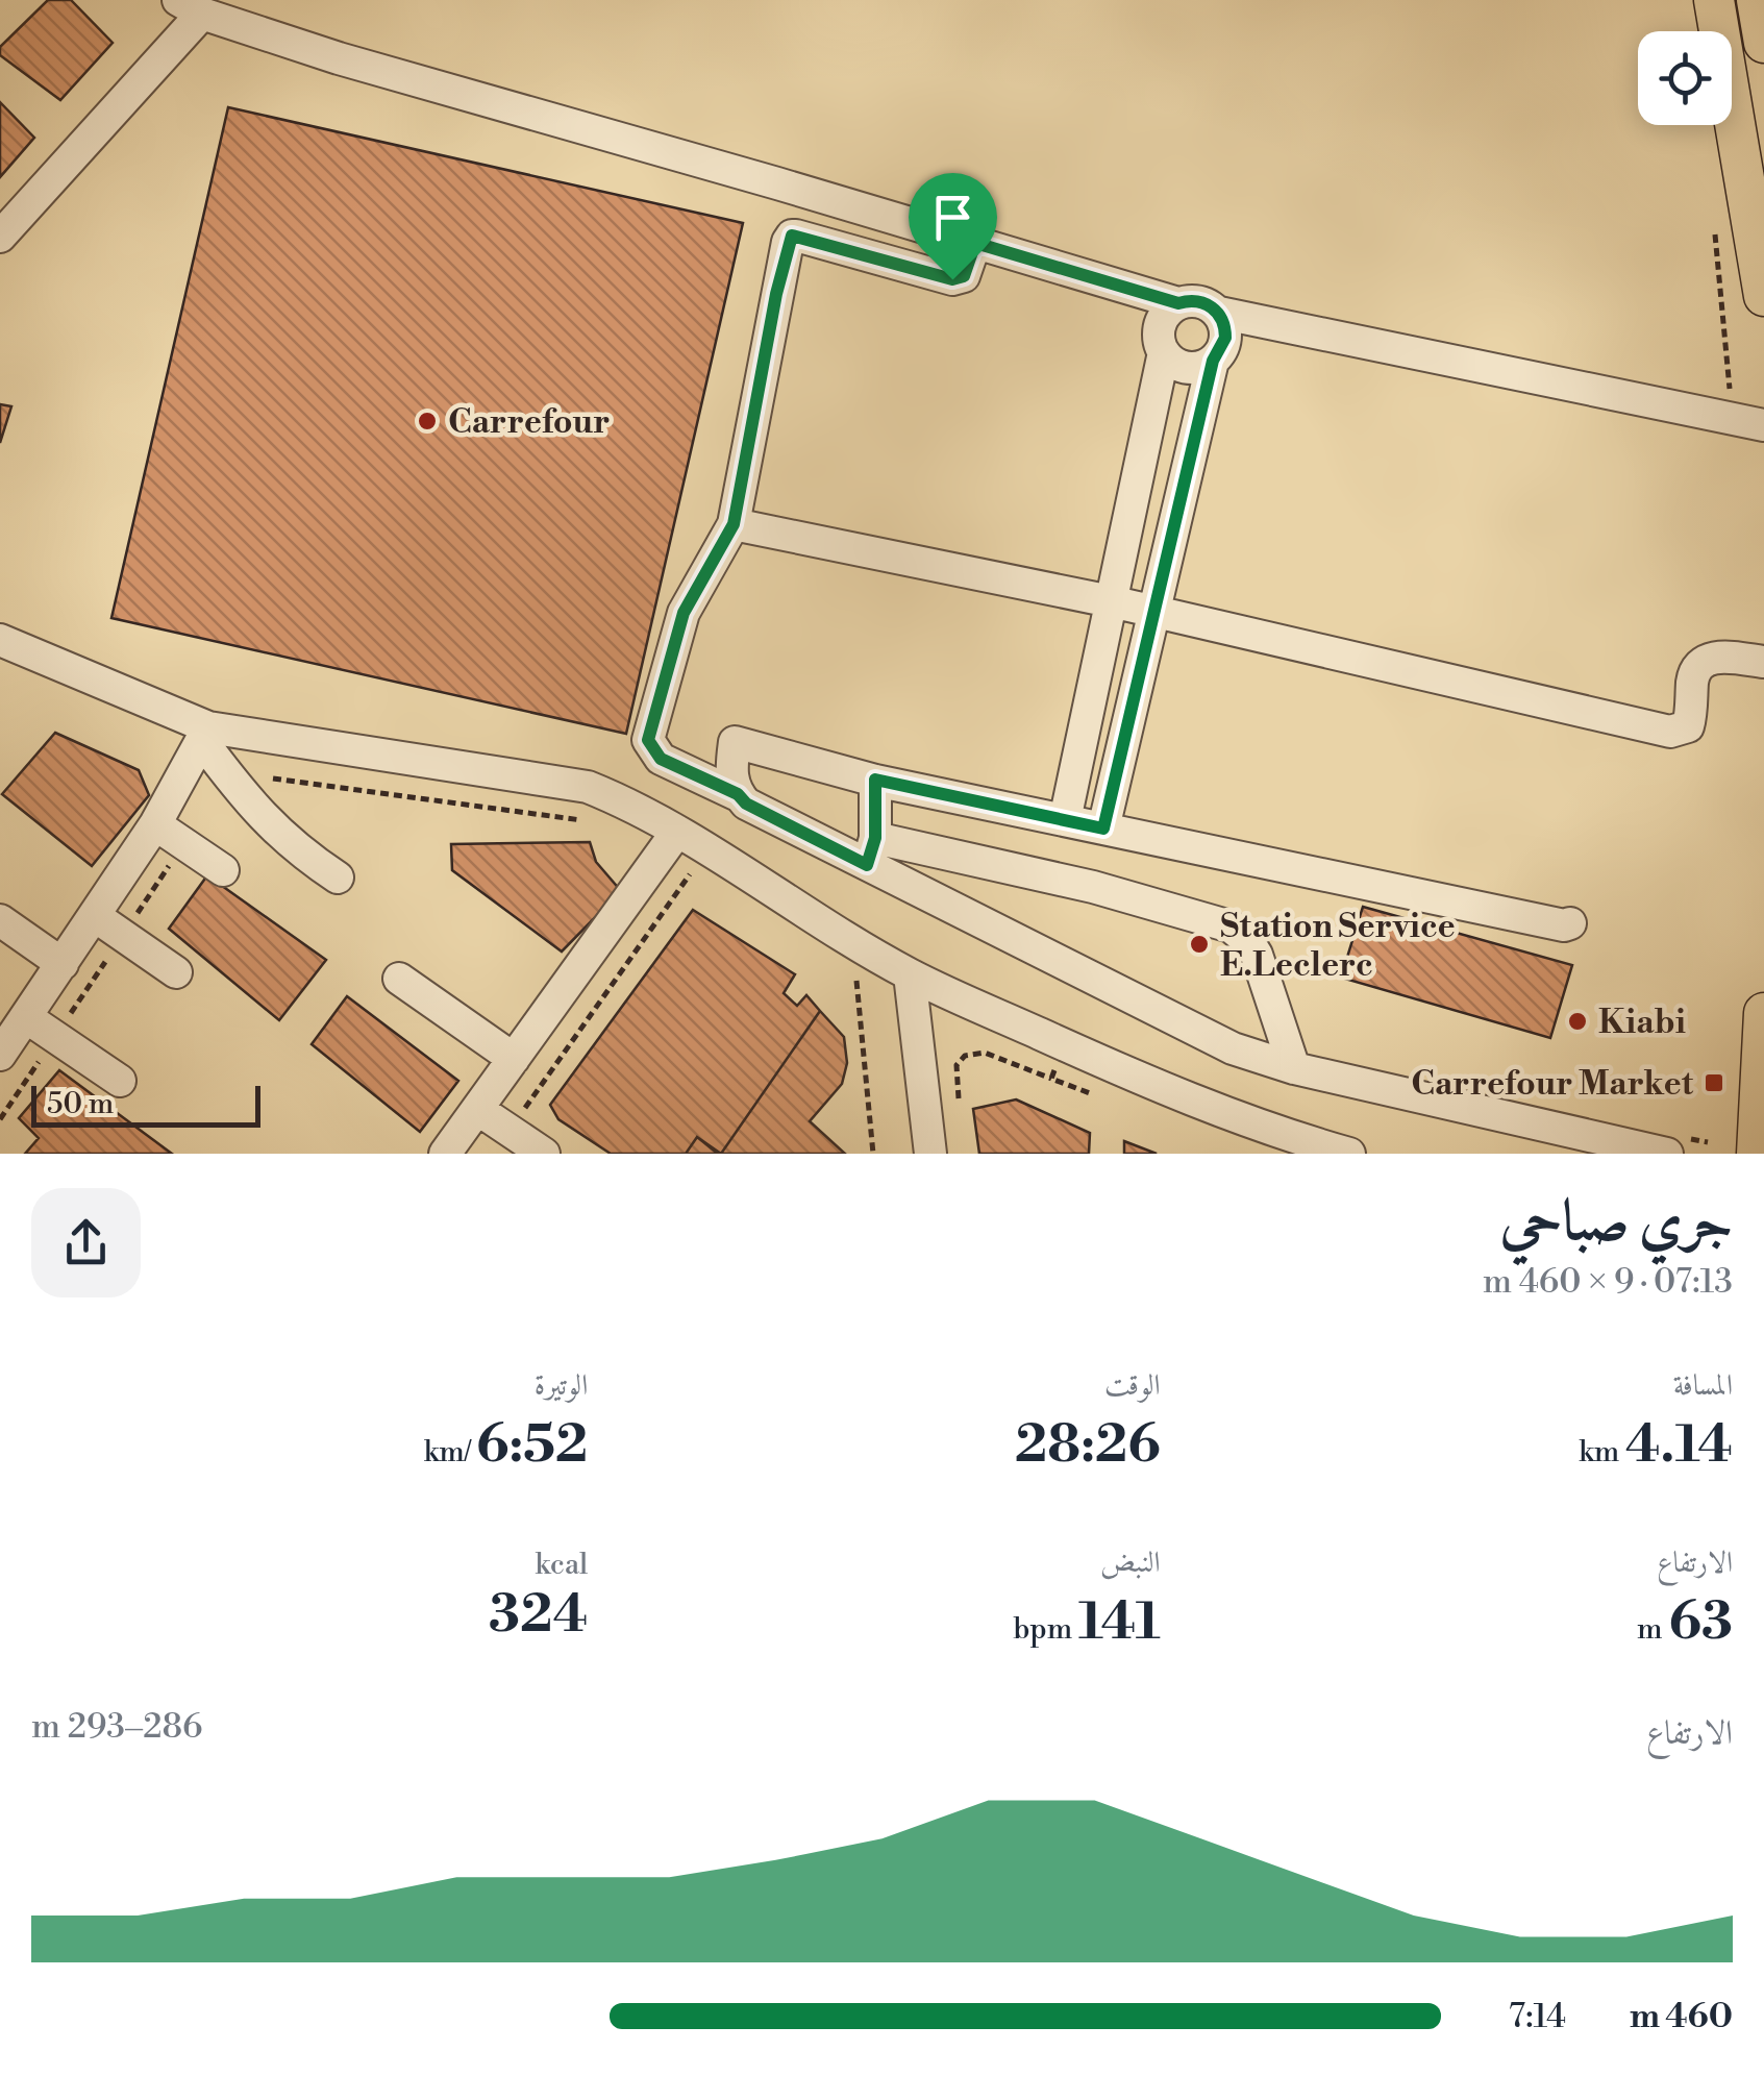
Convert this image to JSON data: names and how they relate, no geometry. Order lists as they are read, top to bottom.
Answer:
{
  "places": {
    "other": ["Carrefour", "Station Service E.Leclerc", "Kiabi"],
    "transit": ["Carrefour Market"]
  },
  "scale_bar": "50 m",
  "page": {
    "scale": "50 m",
    "heading": ["جري صباحي", "07:13 · 9 × 460 m"],
    "stats": [
      ["المسافة", "4.14 km"],
      ["الوقت", "28:26"],
      ["الوتيرة", "6:52 /km"],
      ["الارتفاع", "63 m"],
      ["النبض", "141 bpm"],
      ["kcal", "324"]
    ],
    "chart": ["الارتفاع", "286–293 m"],
    "list": [
      {
        "name": "460 m",
        "note": "7:14"
      }
    ]
  }
}
